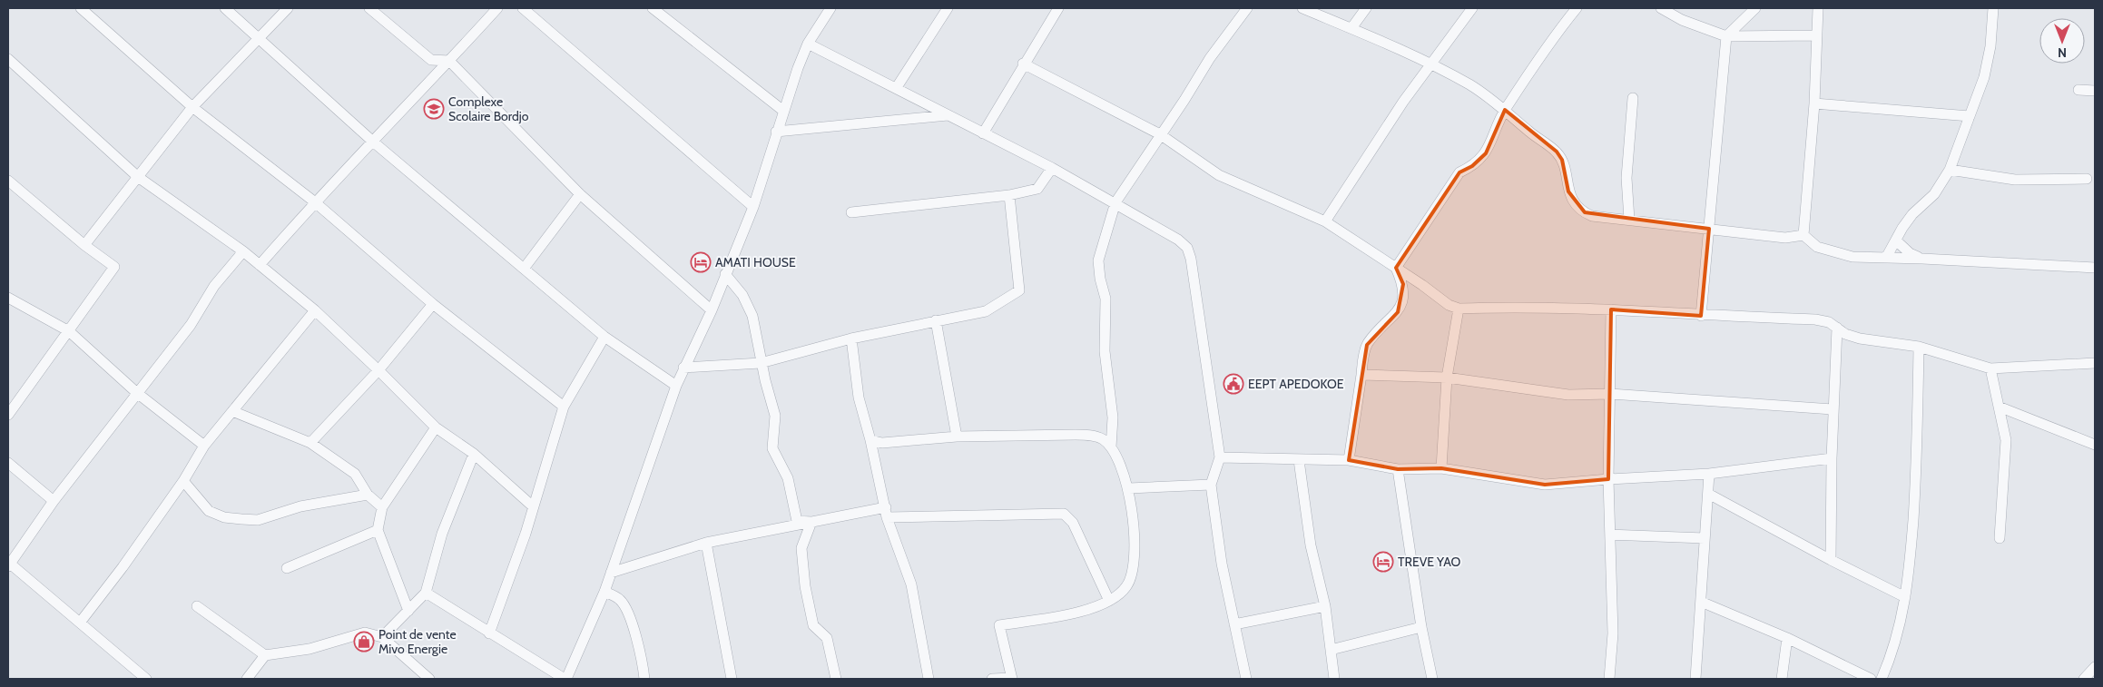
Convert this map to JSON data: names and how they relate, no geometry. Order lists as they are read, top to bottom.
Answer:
{
  "places": {
    "school or university": ["Complexe Scolaire Bordjo"],
    "hotel": ["AMATI HOUSE", "TREVE YAO"],
    "public building": ["EEPT APEDOKOE"],
    "shop": ["Point de vente Mivo Energie"]
  },
  "north": "bottom"
}
